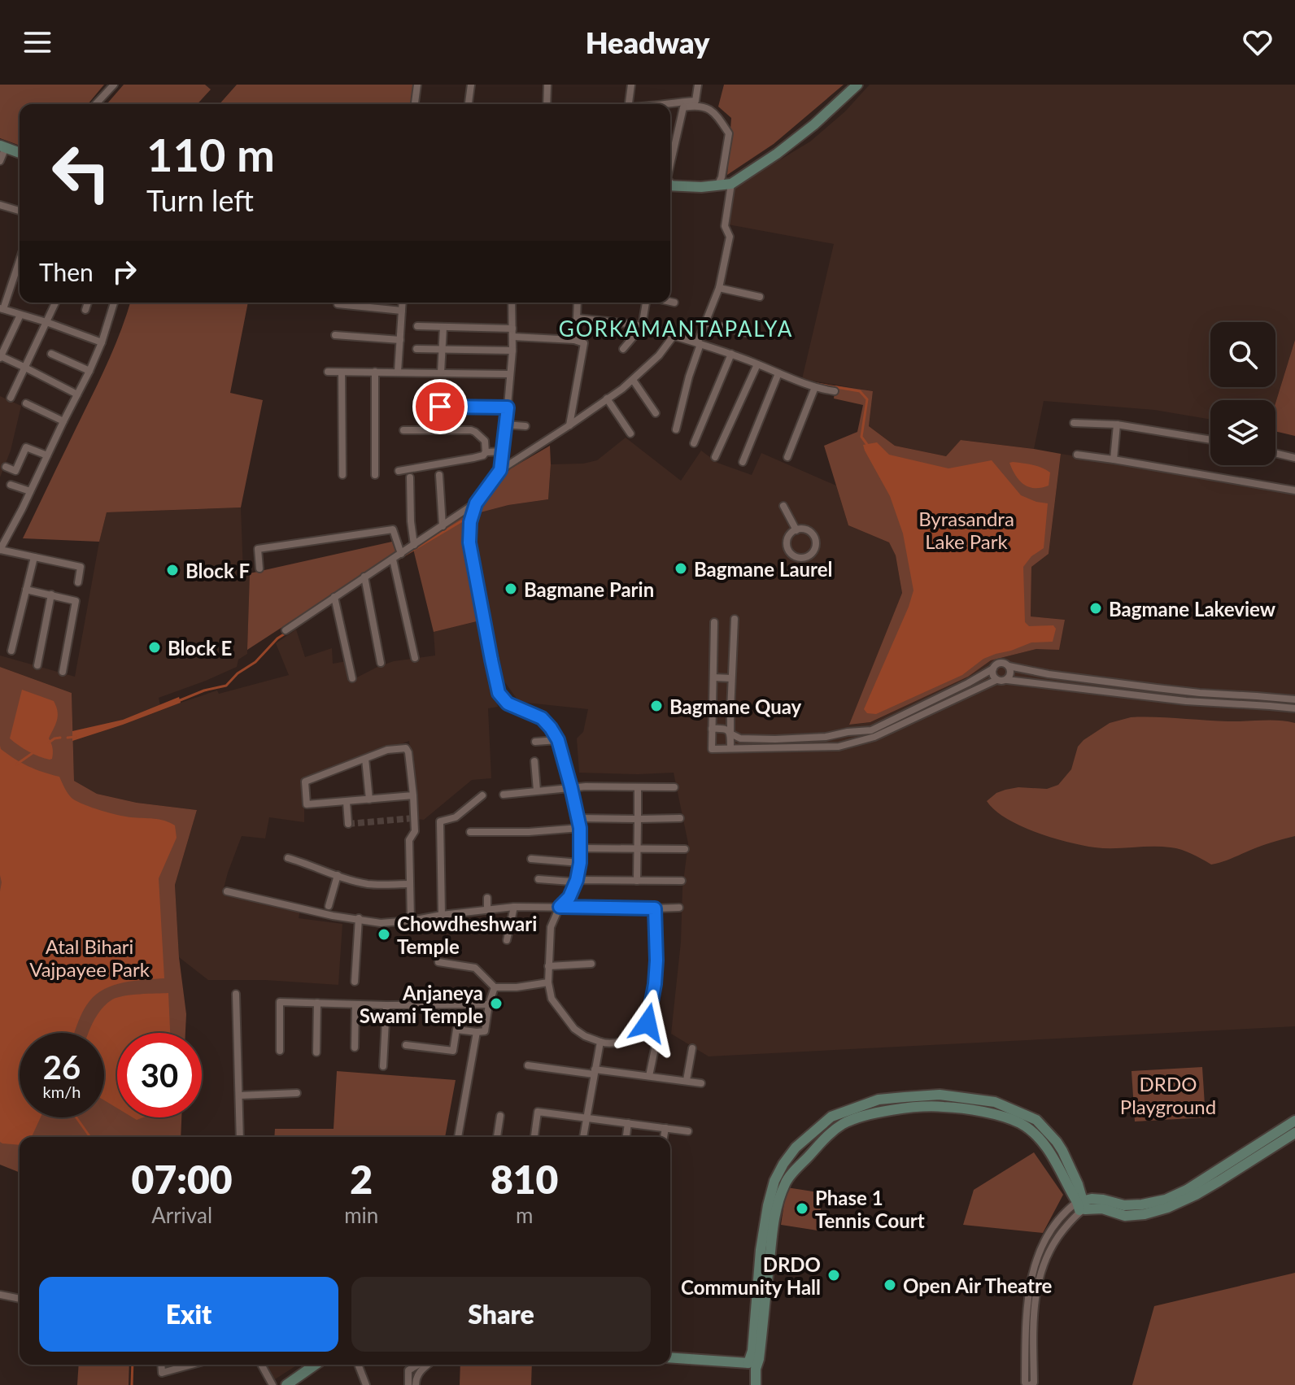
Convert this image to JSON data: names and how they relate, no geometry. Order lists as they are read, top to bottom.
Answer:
{
  "districts": ["GORKAMANTAPALYA"],
  "parks": ["Byrasandra Lake Park", "Atal Bihari Vajpayee Park", "DRDO Playground"],
  "places": [
    "Bagmane Laurel",
    "Block F",
    "Bagmane Parin",
    "Bagmane Lakeview",
    "Block E",
    "Bagmane Quay",
    "Chowdheshwari Temple",
    "Anjaneya Swami Temple",
    "Phase 1 Tennis Court",
    "DRDO Community Hall",
    "Open Air Theatre"
  ],
  "page": {
    "header": "Headway",
    "turn": ["110 m", "Turn left"],
    "then": "Then",
    "speed": "26 km/h",
    "limit": "30",
    "eta": [
      "07:00",
      "Arrival",
      "2",
      "min",
      "810",
      "m"
    ],
    "buttons": ["Exit", "Share"]
  }
}
